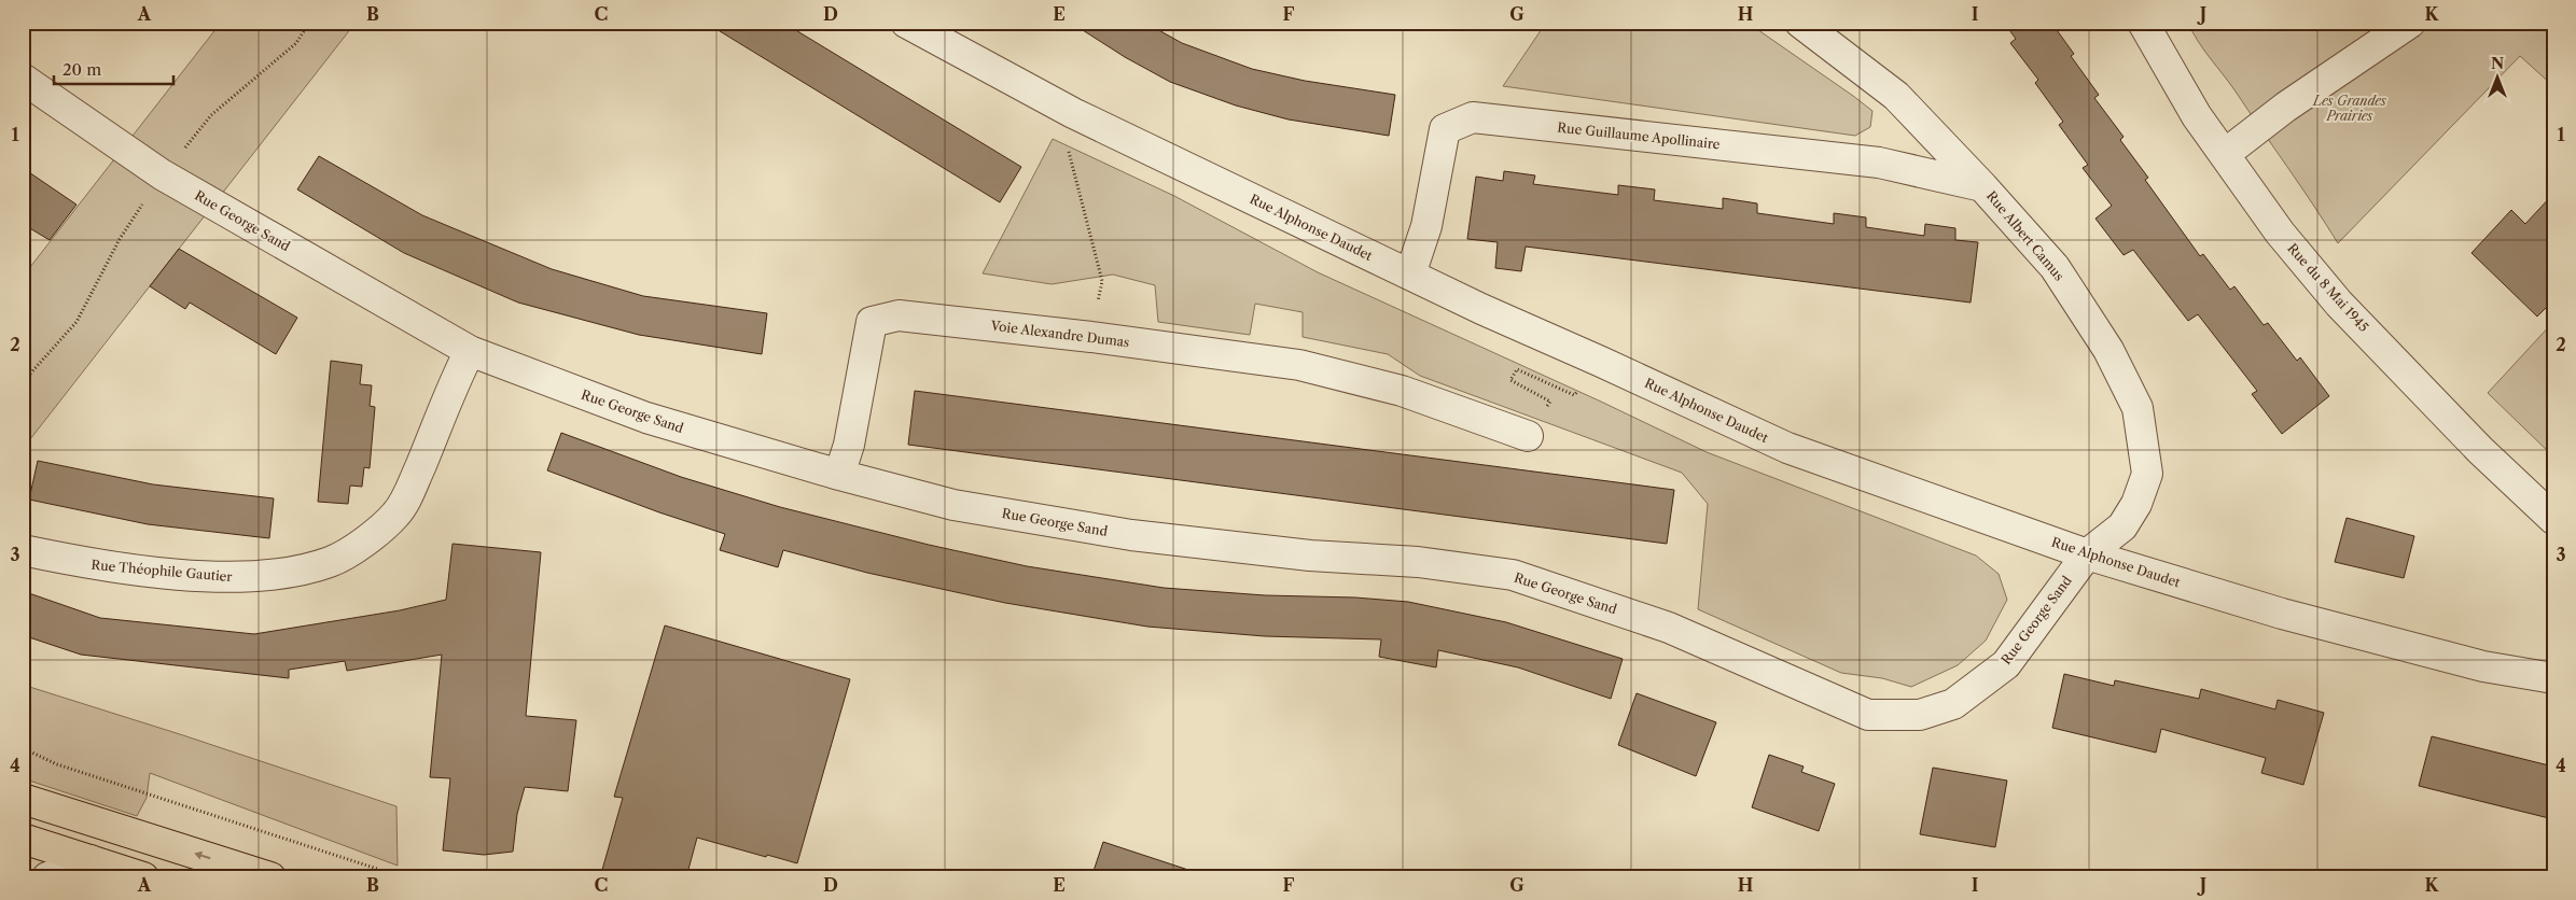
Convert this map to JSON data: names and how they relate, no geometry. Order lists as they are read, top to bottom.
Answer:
{
  "streets": {
    "street": [
      "Rue Guillaume Apollinaire",
      "Rue George Sand",
      "Rue Alphonse Daudet",
      "Rue Albert Camus",
      "Rue du 8 Mai 1945",
      "Voie Alexandre Dumas",
      "Rue Théophile Gautier"
    ]
  },
  "crossings": [
    ["Rue Guillaume Apollinaire", "Rue Alphonse Daudet"],
    ["Rue Guillaume Apollinaire", "Rue Albert Camus"],
    ["Rue George Sand", "Rue Alphonse Daudet"],
    ["Rue George Sand", "Rue Albert Camus"],
    ["Rue George Sand", "Voie Alexandre Dumas"],
    ["Rue George Sand", "Rue Théophile Gautier"],
    ["Rue Alphonse Daudet", "Rue Albert Camus"]
  ],
  "parks": ["Les Grandes Prairies"],
  "scale_bar": "20 m",
  "north": "top",
  "grid": {
    "columns": [
      "A",
      "B",
      "C",
      "D",
      "E",
      "F",
      "G",
      "H",
      "I",
      "J",
      "K"
    ],
    "rows": [
      "1",
      "2",
      "3",
      "4"
    ]
  }
}
